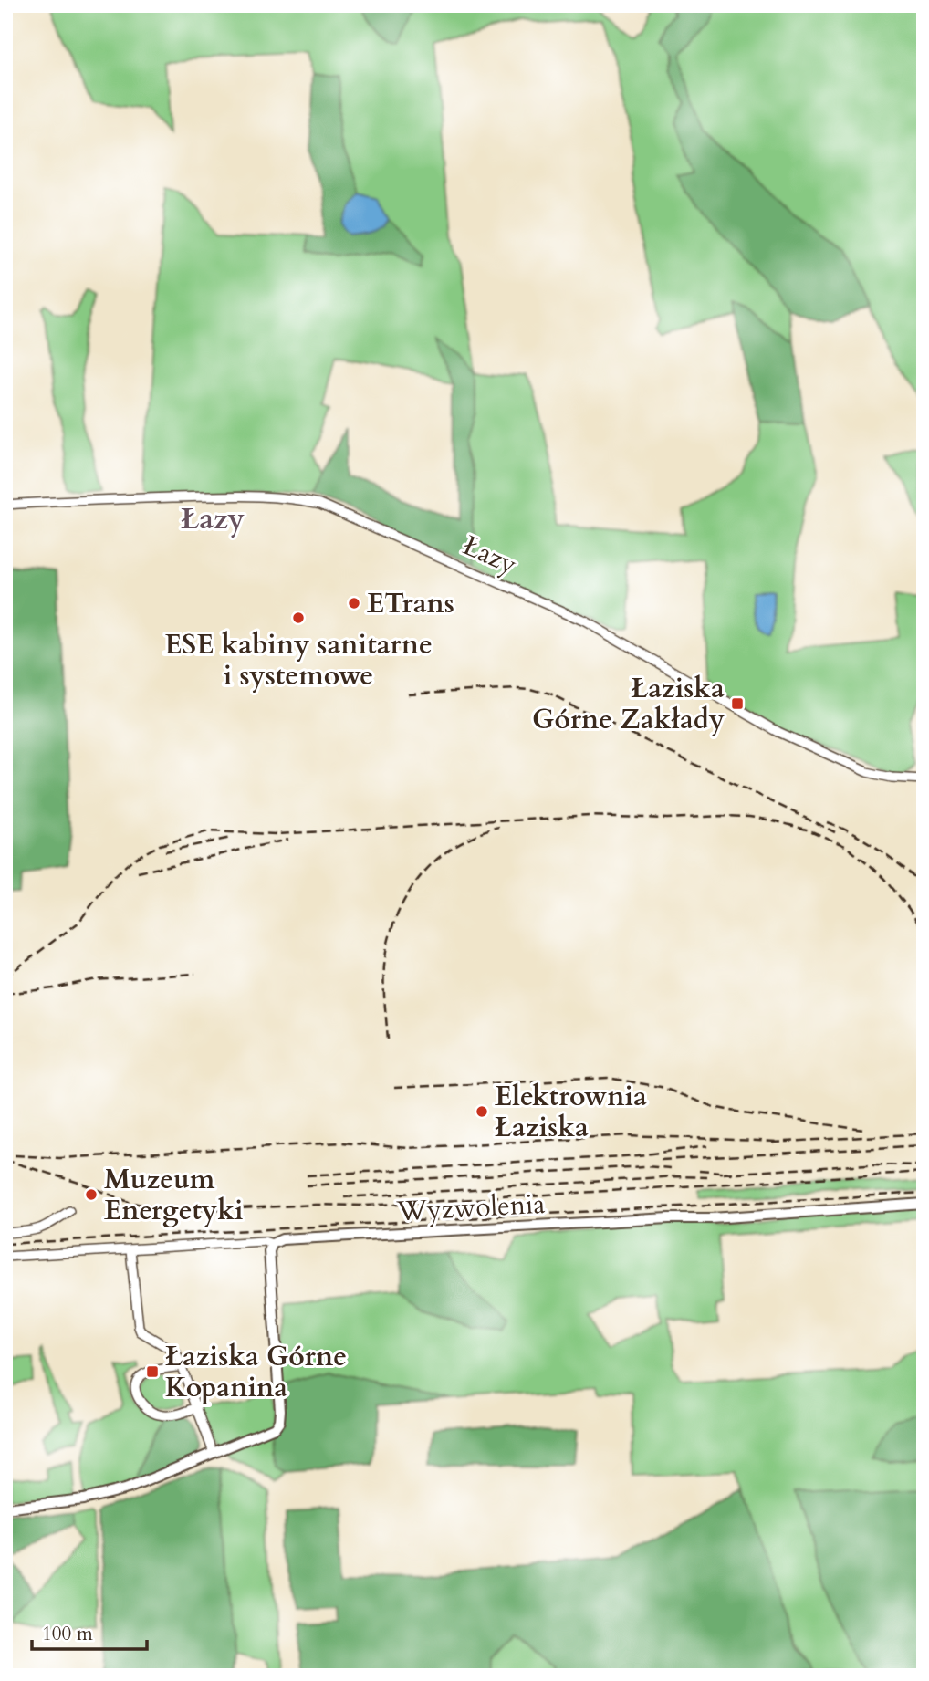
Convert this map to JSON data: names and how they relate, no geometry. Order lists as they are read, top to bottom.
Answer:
{
  "streets": {
    "street": ["Łazy", "Wyzwolenia"]
  },
  "districts": ["Łazy"],
  "places": {
    "other": [
      "ETrans",
      "ESE kabiny sanitarne i systemowe",
      "Elektrownia Łaziska",
      "Muzeum Energetyki"
    ],
    "transit": ["Łaziska Górne Zakłady", "Łaziska Górne Kopanina"]
  },
  "scale_bar": "100 m"
}
